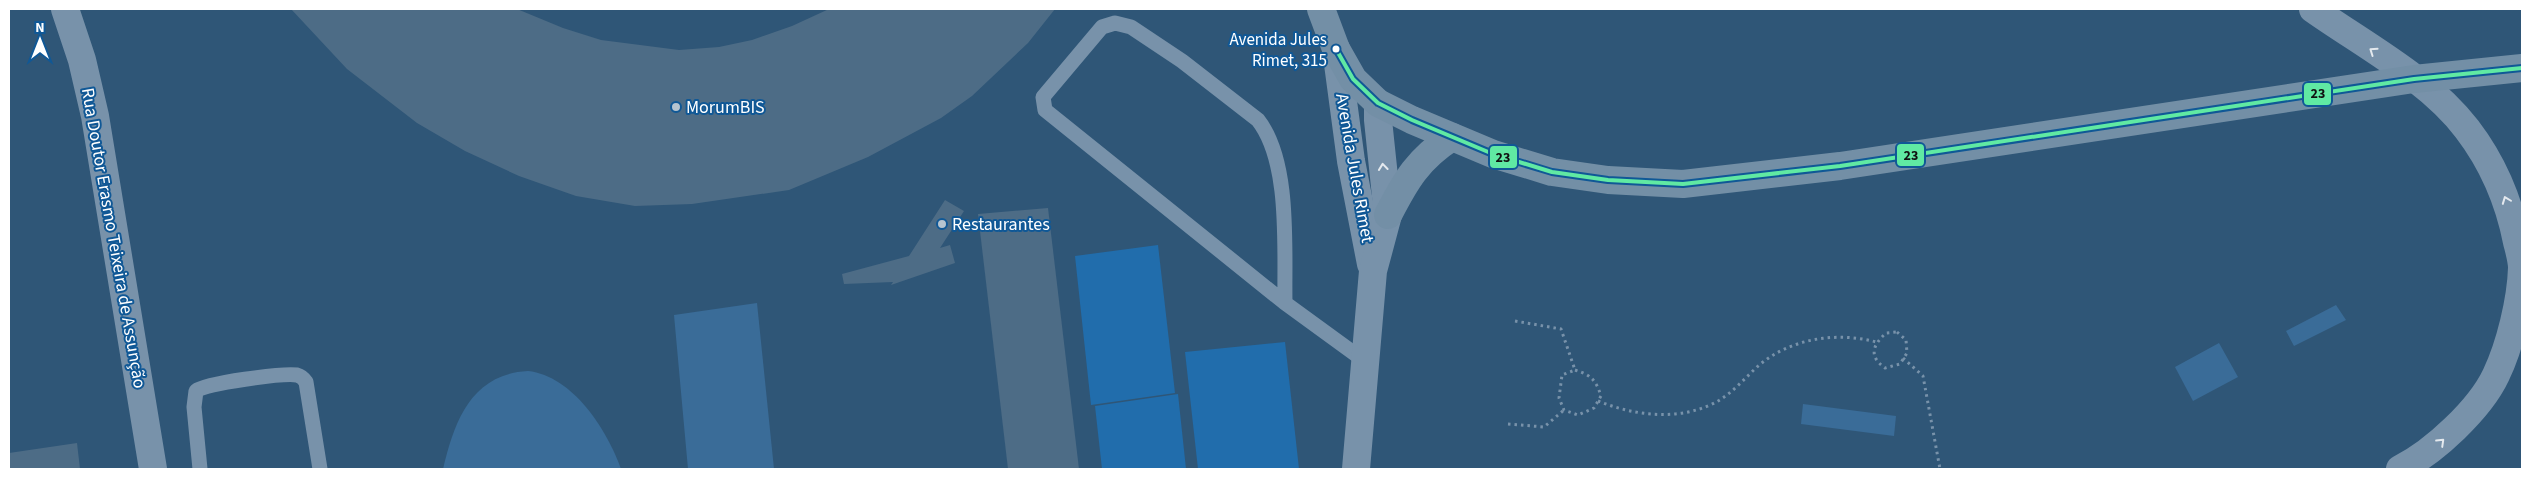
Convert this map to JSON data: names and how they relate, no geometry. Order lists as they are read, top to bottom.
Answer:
{
  "streets": {
    "main road": ["Avenida Jules Rimet"],
    "street": ["Rua Doutor Erasmo Teixeira de Assunção"]
  },
  "places": ["Avenida Jules Rimet, 315", "MorumBIS", "Restaurantes"],
  "lines": ["transit line 23"],
  "north": "top"
}
